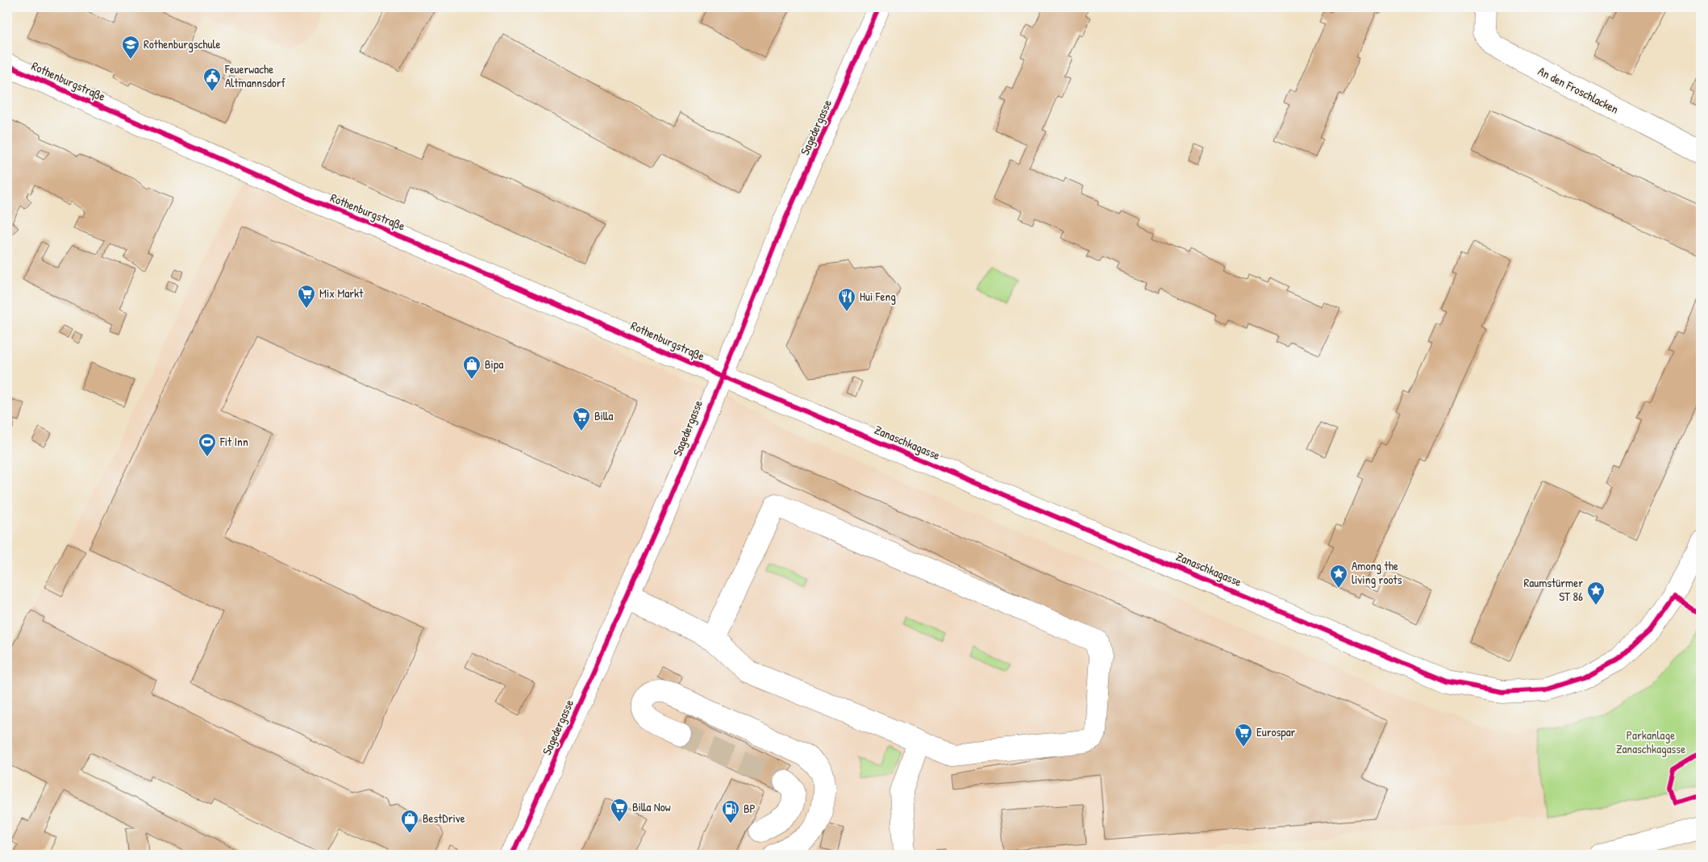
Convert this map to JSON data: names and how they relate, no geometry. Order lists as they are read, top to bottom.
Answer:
{
  "streets": {
    "main road": [
      "Rothenburgstraße",
      "An den Froschlacken",
      "Sagedergasse",
      "Zanaschkagasse"
    ]
  },
  "crossings": [
    ["Rothenburgstraße", "Sagedergasse"],
    ["Rothenburgstraße", "Zanaschkagasse"],
    ["Sagedergasse", "Zanaschkagasse"]
  ],
  "parks": ["Parkanlage Zanaschkagasse"],
  "places": {
    "school or university": ["Rothenburgschule"],
    "public building": ["Feuerwache Altmannsdorf"],
    "supermarket": [
      "Mix Markt",
      "Billa",
      "Eurospar",
      "Billa Now"
    ],
    "restaurant": ["Hui Feng"],
    "shop": ["Bipa", "BestDrive"],
    "sports": ["Fit Inn"],
    "place": ["Among the living roots", "Raumstürmer ST 86"],
    "fuel station": ["BP"]
  }
}
